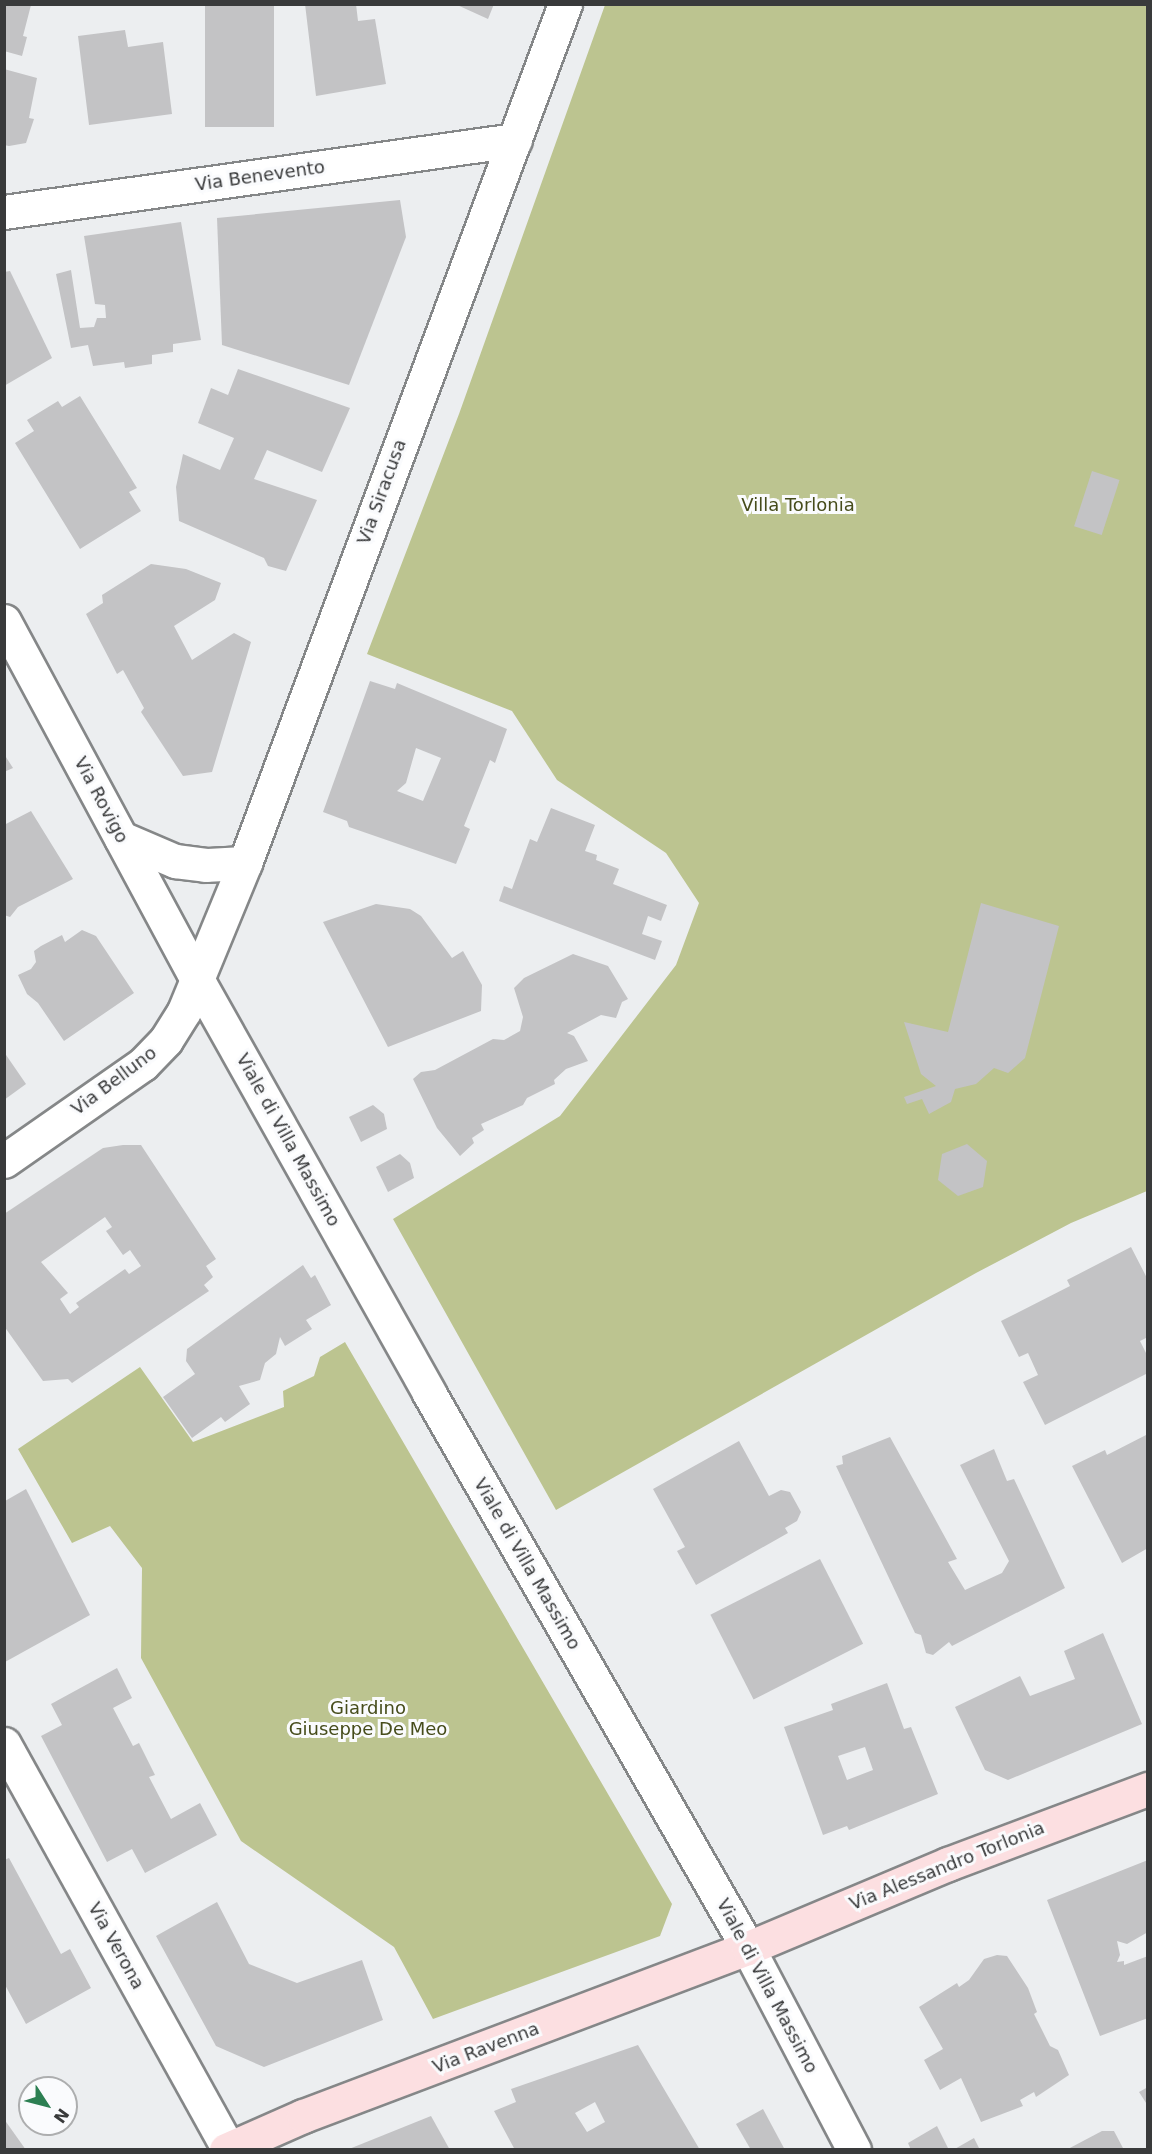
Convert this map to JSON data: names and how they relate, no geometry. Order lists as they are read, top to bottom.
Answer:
{
  "streets": {
    "street": [
      "Via Benevento",
      "Via Siracusa",
      "Via Rovigo",
      "Via Belluno",
      "Viale di Villa Massimo",
      "Via Alessandro Torlonia",
      "Via Verona",
      "Via Ravenna"
    ]
  },
  "crossings": [
    ["Via Benevento", "Via Siracusa"],
    ["Via Siracusa", "Via Rovigo"],
    ["Via Siracusa", "Via Belluno"],
    ["Via Siracusa", "Viale di Villa Massimo"],
    ["Via Rovigo", "Via Belluno"],
    ["Via Rovigo", "Viale di Villa Massimo"],
    ["Via Belluno", "Viale di Villa Massimo"],
    ["Viale di Villa Massimo", "Via Alessandro Torlonia"],
    ["Viale di Villa Massimo", "Via Ravenna"],
    ["Via Alessandro Torlonia", "Via Ravenna"],
    ["Via Verona", "Via Ravenna"]
  ],
  "parks": ["Villa Torlonia", "Giardino Giuseppe De Meo"],
  "north": "bottom right"
}
